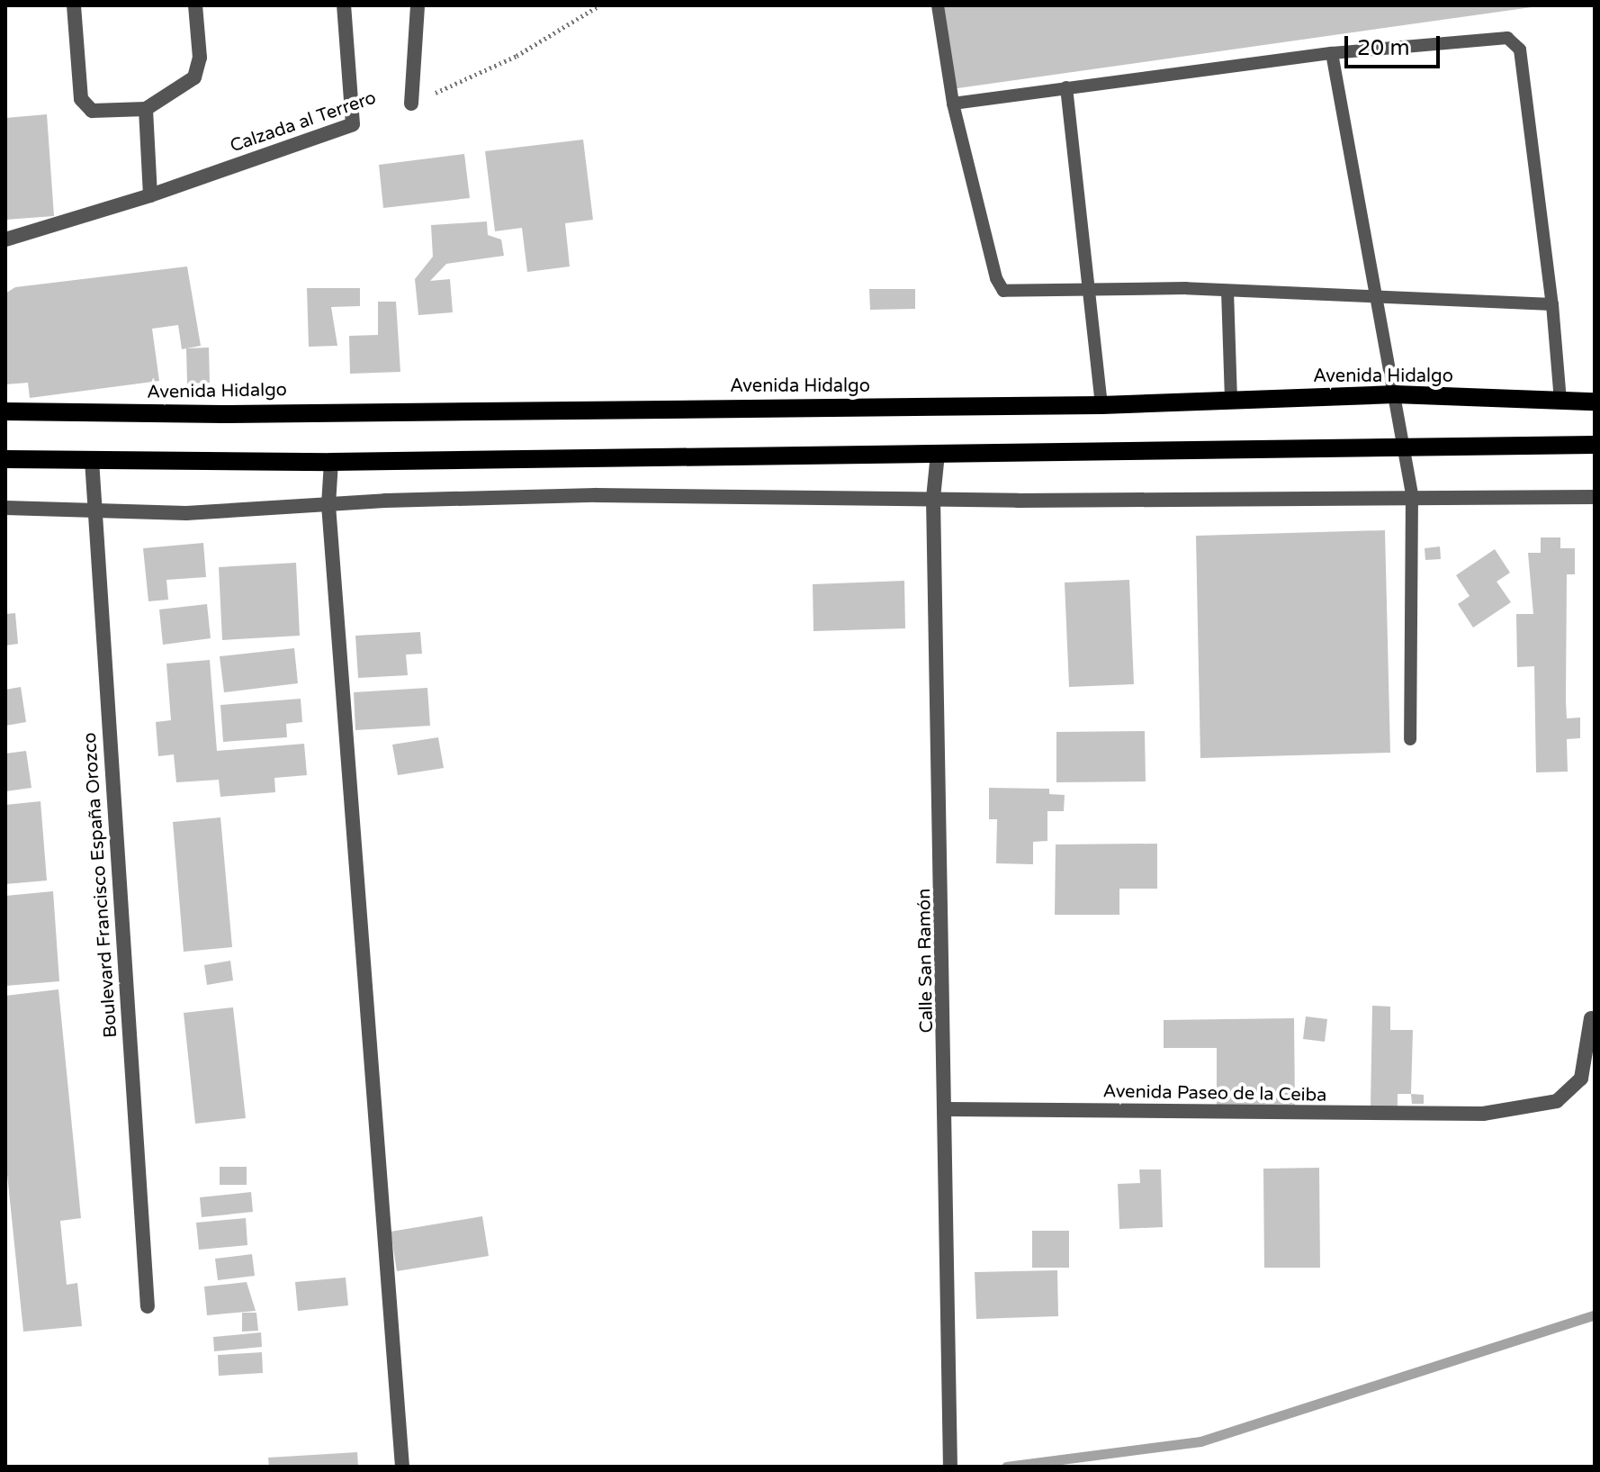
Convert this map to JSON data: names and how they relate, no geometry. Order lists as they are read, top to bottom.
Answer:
{
  "streets": {
    "main road": ["Avenida Hidalgo"],
    "street": [
      "Calzada al Terrero",
      "Boulevard Francisco España Orozco",
      "Calle San Ramón",
      "Avenida Paseo de la Ceiba"
    ]
  },
  "crossings": [
    ["Calle San Ramón", "Avenida Paseo de la Ceiba"]
  ],
  "scale_bar": "20 m"
}
